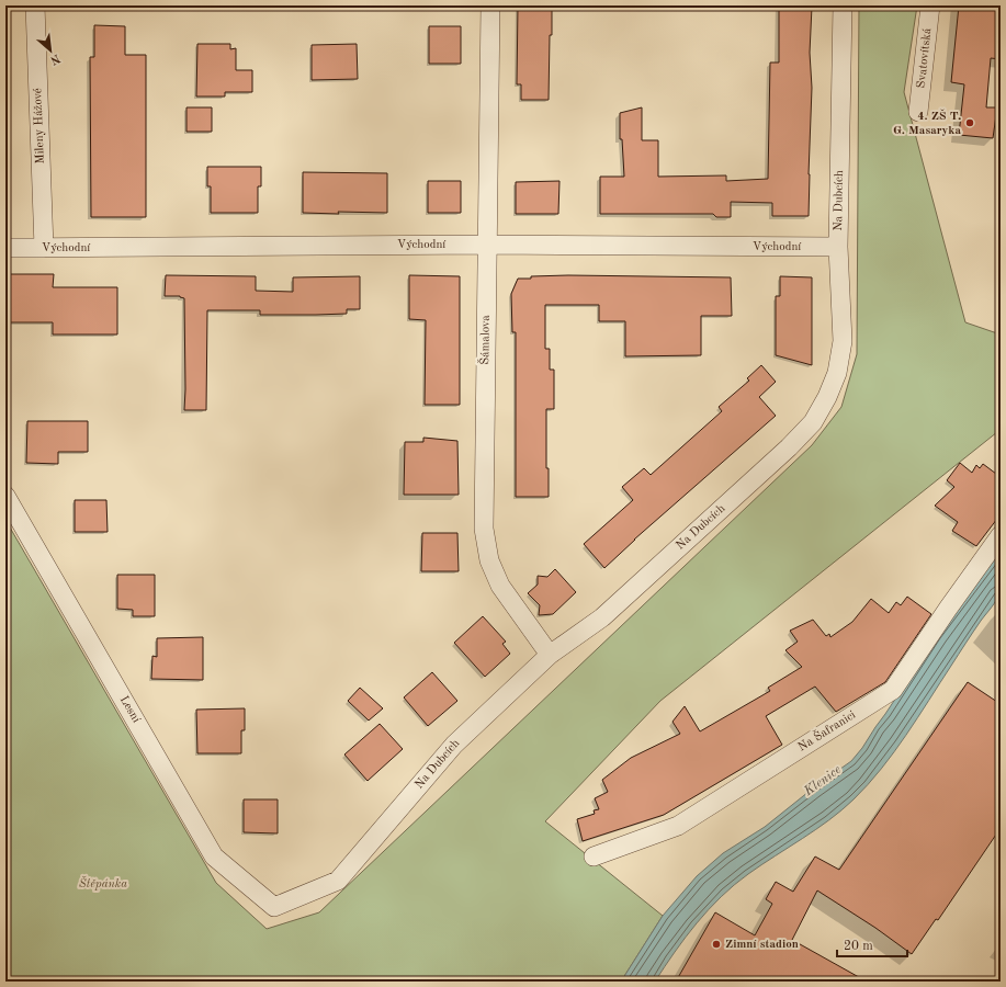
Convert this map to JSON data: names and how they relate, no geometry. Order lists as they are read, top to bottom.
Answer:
{
  "streets": {
    "street": [
      "Svatovítská",
      "Mileny Hážové",
      "Na Dubcích",
      "Východní",
      "Šámalova",
      "Lesní",
      "Na Šafranici"
    ]
  },
  "crossings": [
    ["Mileny Hážové", "Východní"],
    ["Na Dubcích", "Východní"],
    ["Na Dubcích", "Šámalova"],
    ["Na Dubcích", "Lesní"],
    ["Východní", "Šámalova"]
  ],
  "water": ["Klenice"],
  "parks": ["Štěpánka"],
  "places": ["4. ZŠ T. G. Masaryka", "Zimní stadion"],
  "scale_bar": "20 m",
  "north": "bottom right"
}
